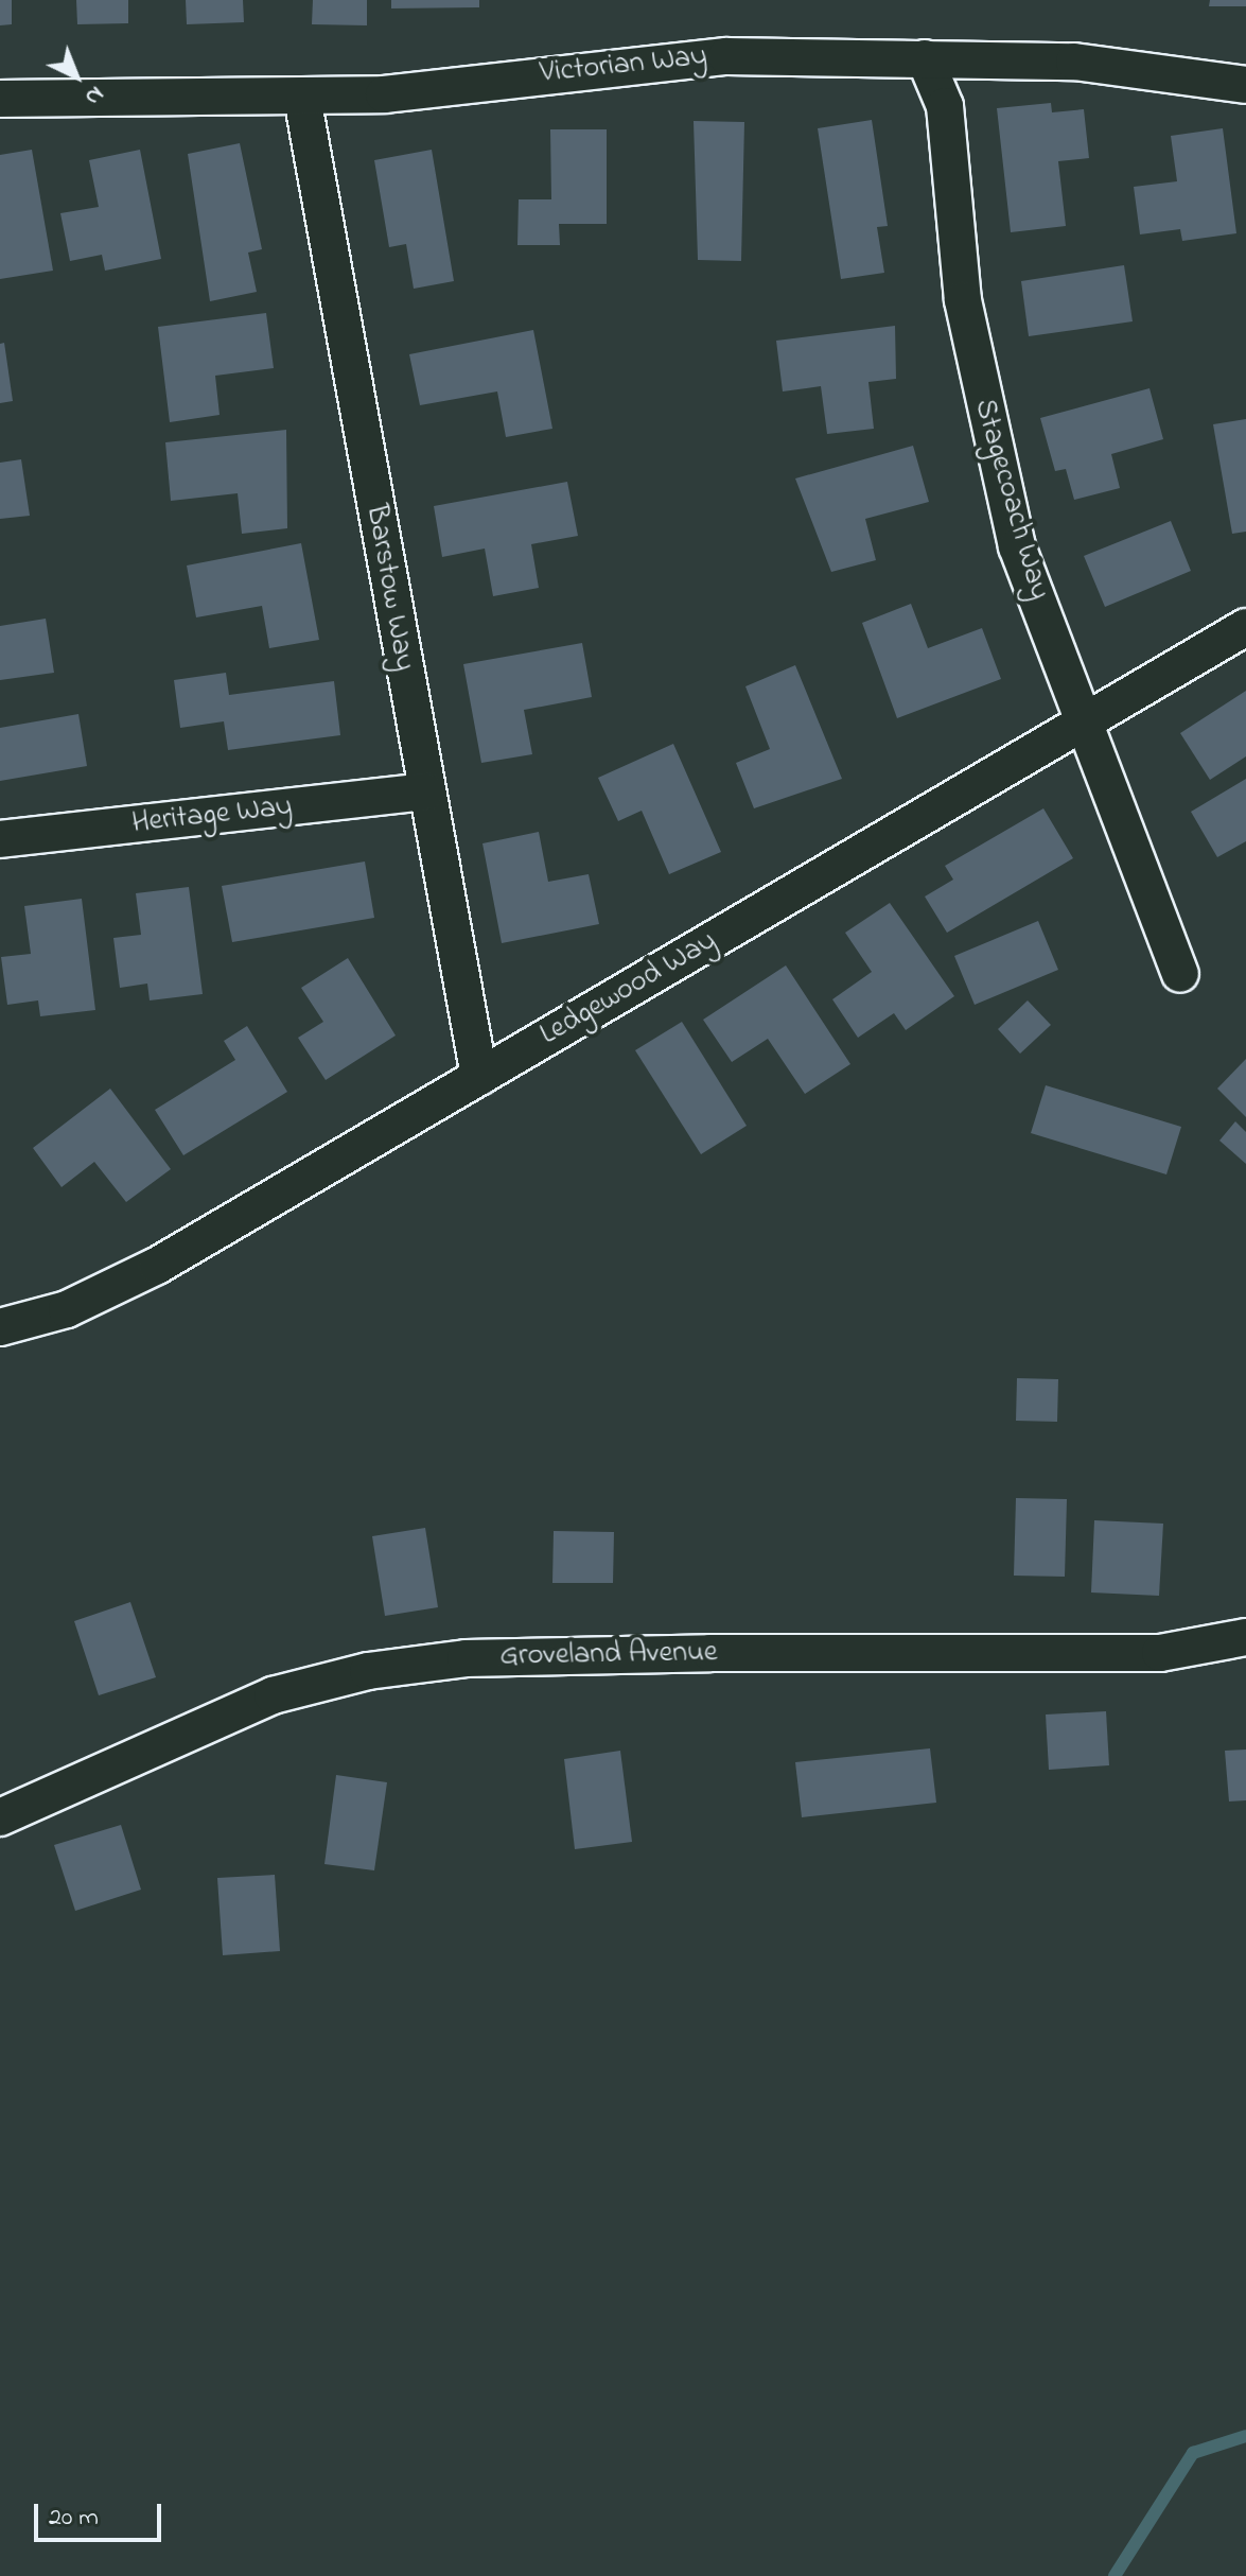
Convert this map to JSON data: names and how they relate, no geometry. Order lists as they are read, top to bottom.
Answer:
{
  "streets": {
    "street": [
      "Victorian Way",
      "Stagecoach Way",
      "Barstow Way",
      "Heritage Way",
      "Ledgewood Way",
      "Groveland Avenue"
    ]
  },
  "crossings": [
    ["Victorian Way", "Stagecoach Way"],
    ["Victorian Way", "Barstow Way"],
    ["Stagecoach Way", "Ledgewood Way"],
    ["Barstow Way", "Heritage Way"],
    ["Barstow Way", "Ledgewood Way"]
  ],
  "scale_bar": "20 m",
  "north": "bottom right"
}
